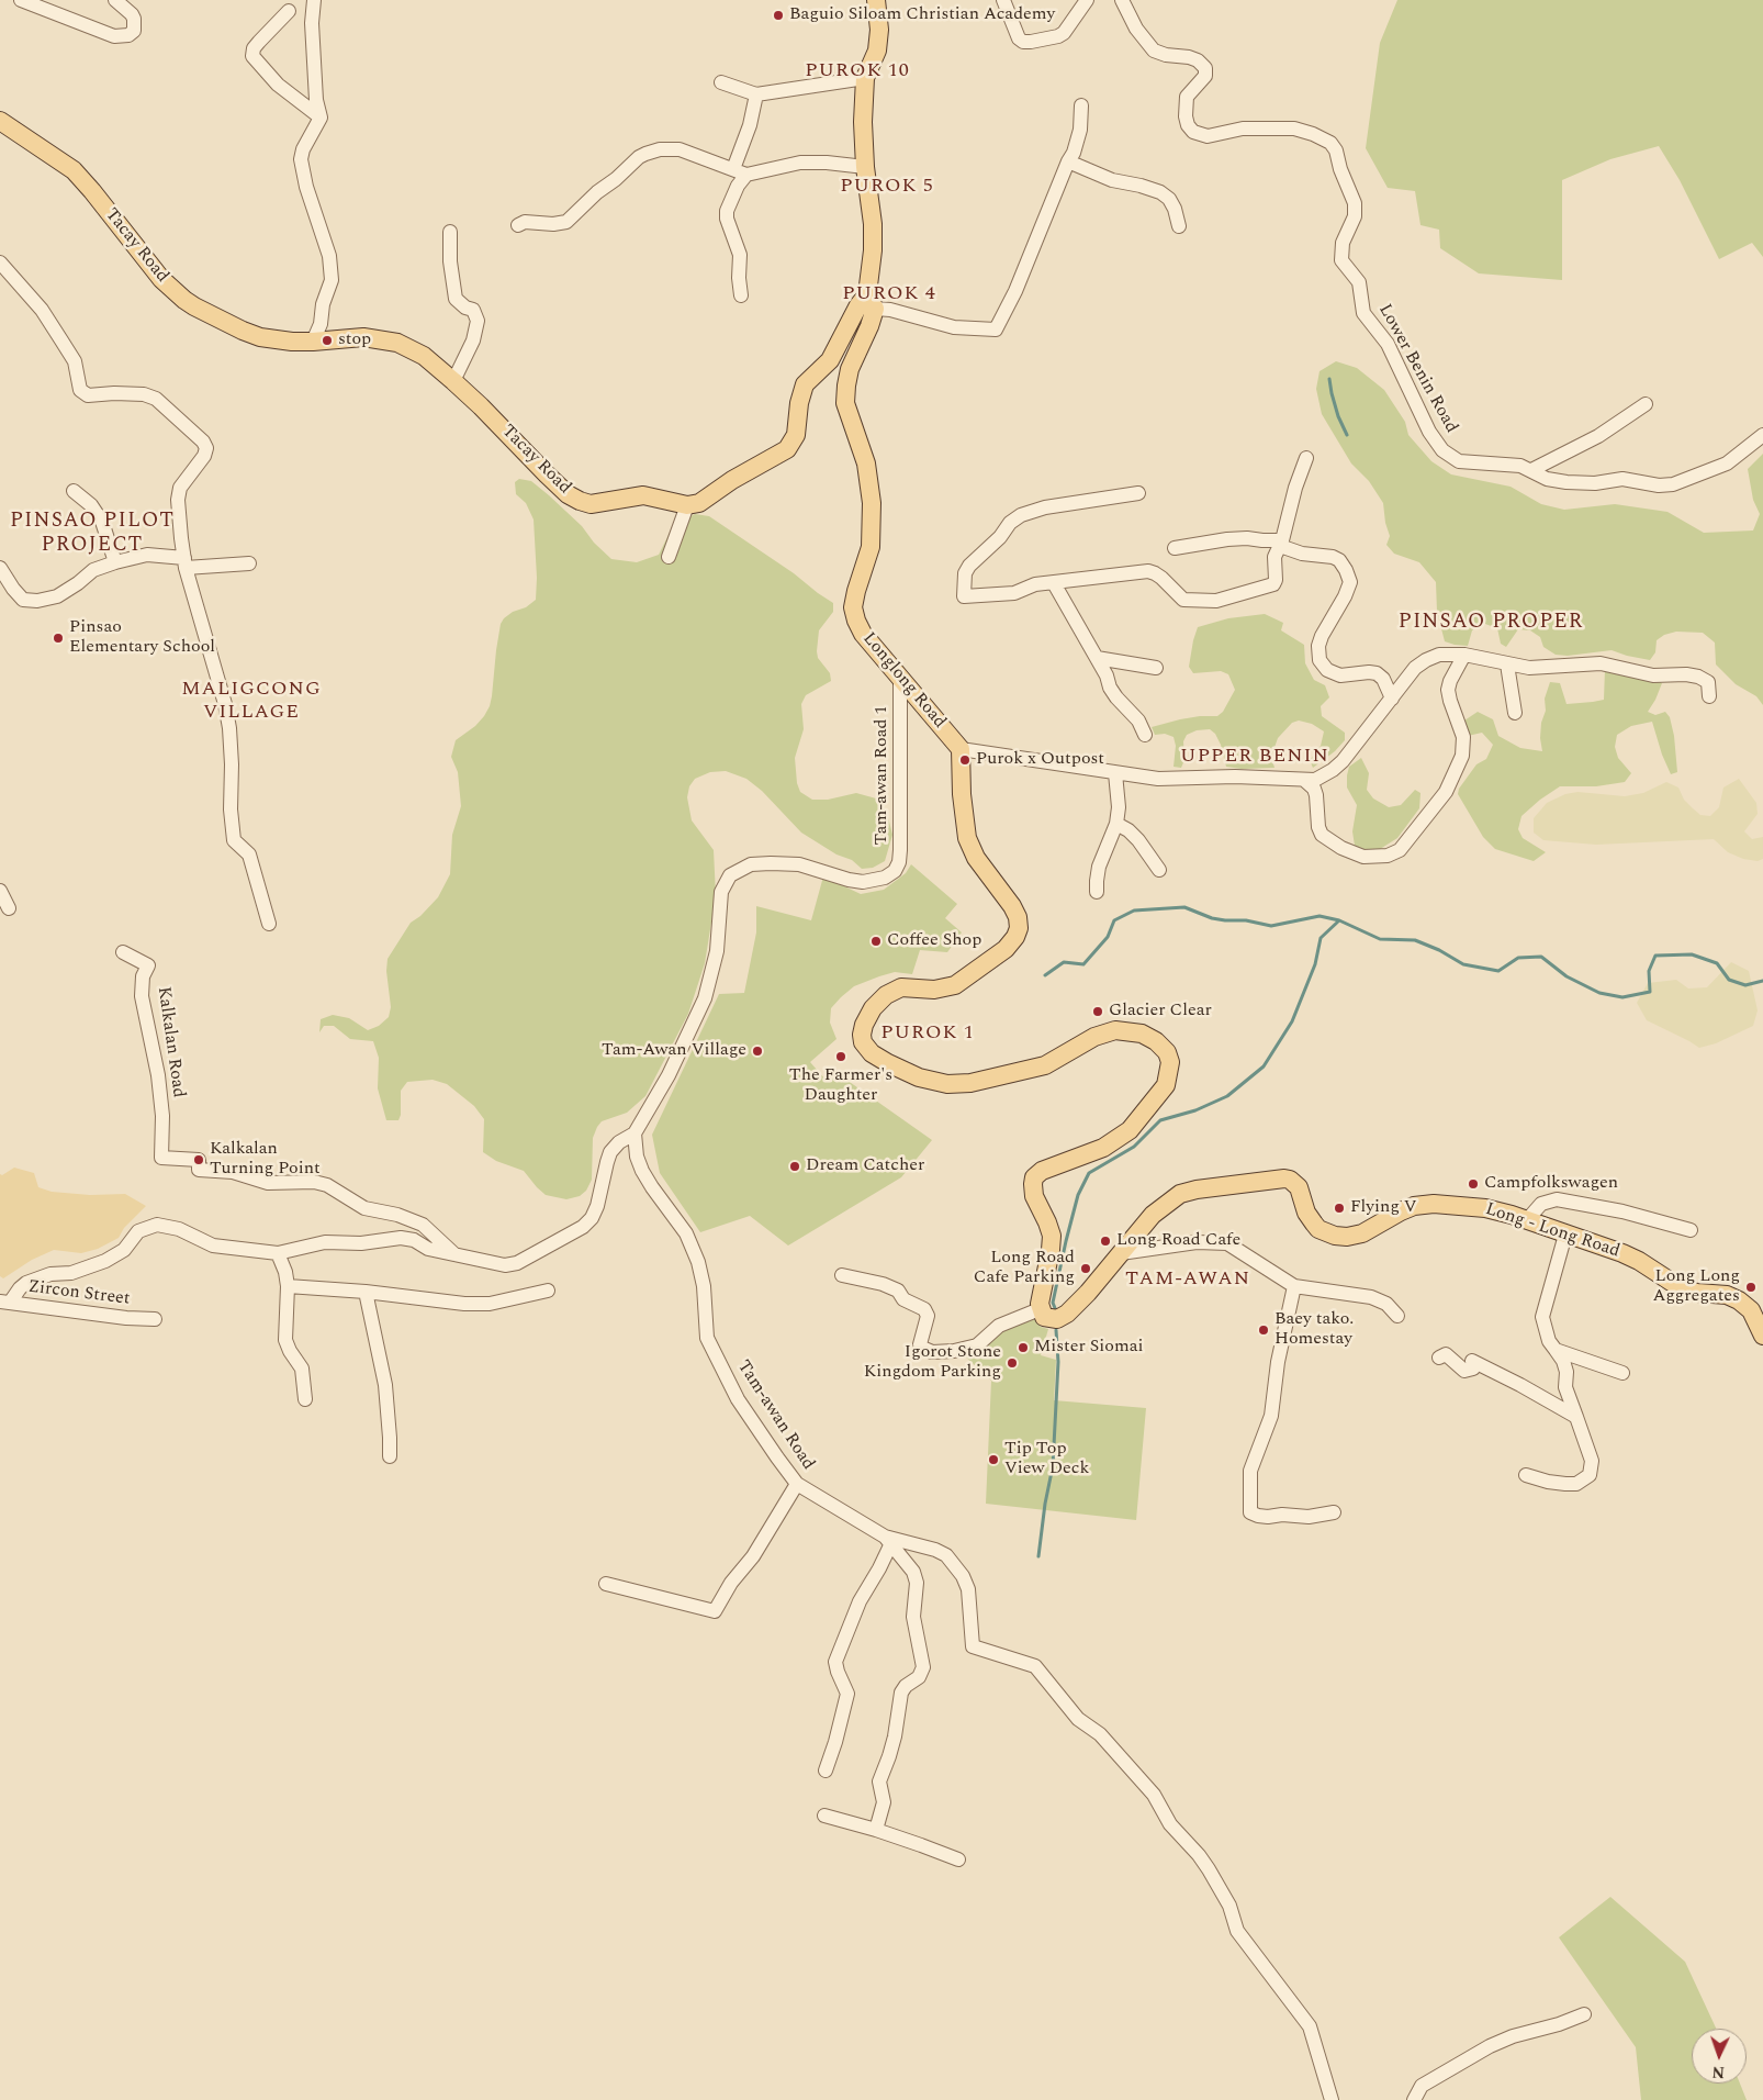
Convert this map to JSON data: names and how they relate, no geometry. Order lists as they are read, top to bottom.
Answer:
{
  "streets": {
    "main road": ["Tacay Road", "Longlong Road", "Long - Long Road"],
    "street": [
      "Lower Benin Road",
      "Tam-awan Road 1",
      "Kalkalan Road",
      "Zircon Street",
      "Tam-awan Road"
    ]
  },
  "crossings": [
    ["Longlong Road", "Tam-awan Road 1"],
    ["Tam-awan Road 1", "Kalkalan Road"],
    ["Tam-awan Road 1", "Zircon Street"],
    ["Tam-awan Road 1", "Tam-awan Road"]
  ],
  "districts": [
    "PUROK 10",
    "PUROK 5",
    "PUROK 4",
    "PINSAO PILOT PROJECT",
    "PINSAO PROPER",
    "MALIGCONG VILLAGE",
    "UPPER BENIN",
    "PUROK 1",
    "TAM-AWAN"
  ],
  "places": [
    "Baguio Siloam Christian Academy",
    "stop",
    "Pinsao Elementary School",
    "Purok x Outpost",
    "Coffee Shop",
    "Glacier Clear",
    "Tam-Awan Village",
    "The Farmer's Daughter",
    "Kalkalan Turning Point",
    "Dream Catcher",
    "Campfolkswagen",
    "Flying V",
    "Long Road Cafe",
    "Long Road Cafe Parking",
    "Long Long Aggregates",
    "Baey tako. Homestay",
    "Mister Siomai",
    "Igorot Stone Kingdom Parking",
    "Tip Top View Deck"
  ],
  "north": "bottom"
}
